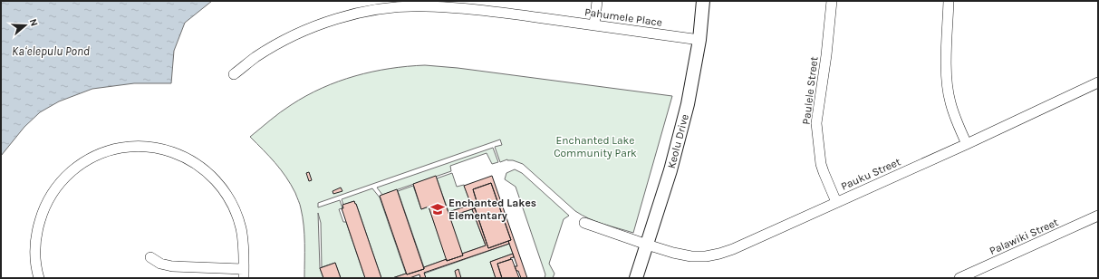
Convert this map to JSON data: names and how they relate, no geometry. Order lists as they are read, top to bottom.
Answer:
{
  "streets": {
    "main road": ["Keolu Drive"],
    "street": [
      "Pahumele Place",
      "Paulele Street",
      "Pauku Street",
      "Palawiki Street"
    ]
  },
  "crossings": [
    ["Pahumele Place", "Keolu Drive"],
    ["Paulele Street", "Pauku Street"],
    ["Keolu Drive", "Pauku Street"]
  ],
  "water": ["Kaʻelepulu Pond"],
  "parks": ["Enchanted Lake Community Park"],
  "places": {
    "school or university": ["Enchanted Lakes Elementary"]
  },
  "north": "right"
}
